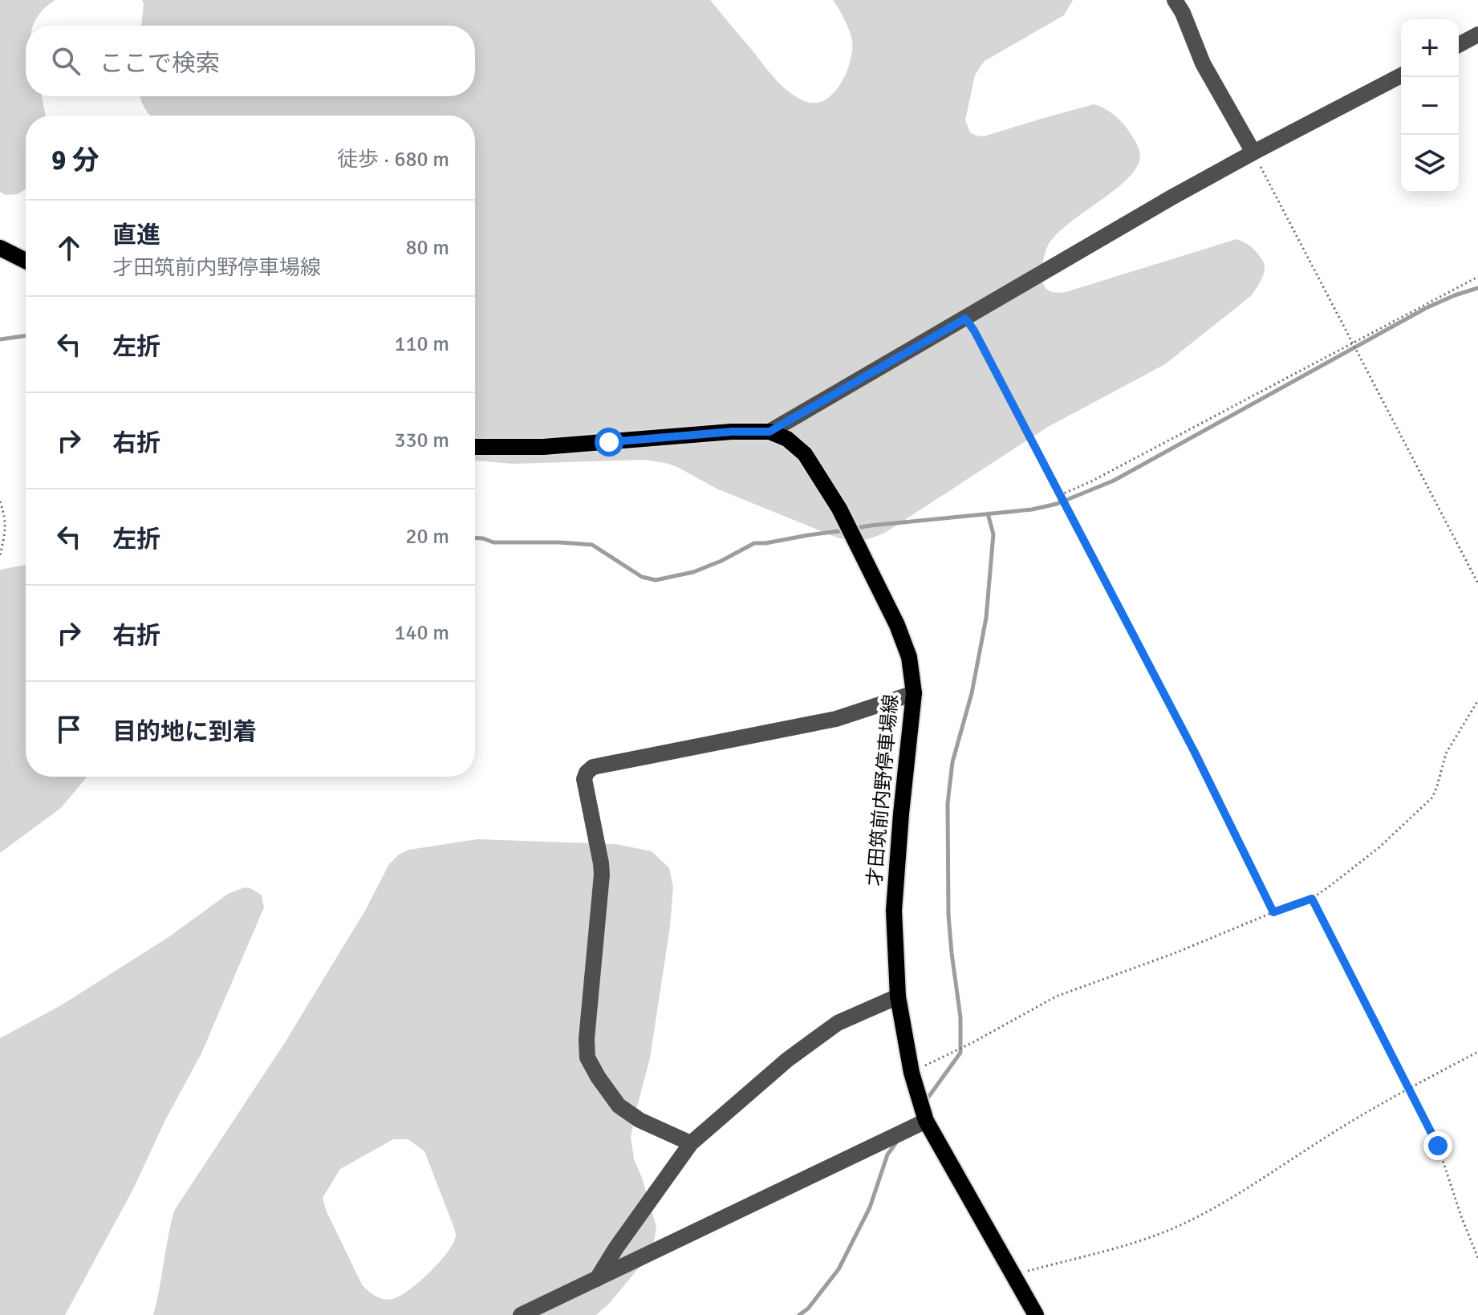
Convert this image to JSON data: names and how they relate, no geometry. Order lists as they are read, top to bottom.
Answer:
{
  "streets": {
    "main road": ["才田筑前内野停車場線"]
  },
  "page": {
    "map_buttons": ["+", "−"],
    "search": "ここで検索",
    "heading": ["9 分", "徒歩 · 680 m"],
    "list": [
      ["直進", "才田筑前内野停車場線", "80 m"],
      ["左折", "110 m"],
      ["右折", "330 m"],
      ["左折", "20 m"],
      ["右折", "140 m"],
      "目的地に到着"
    ]
  }
}
